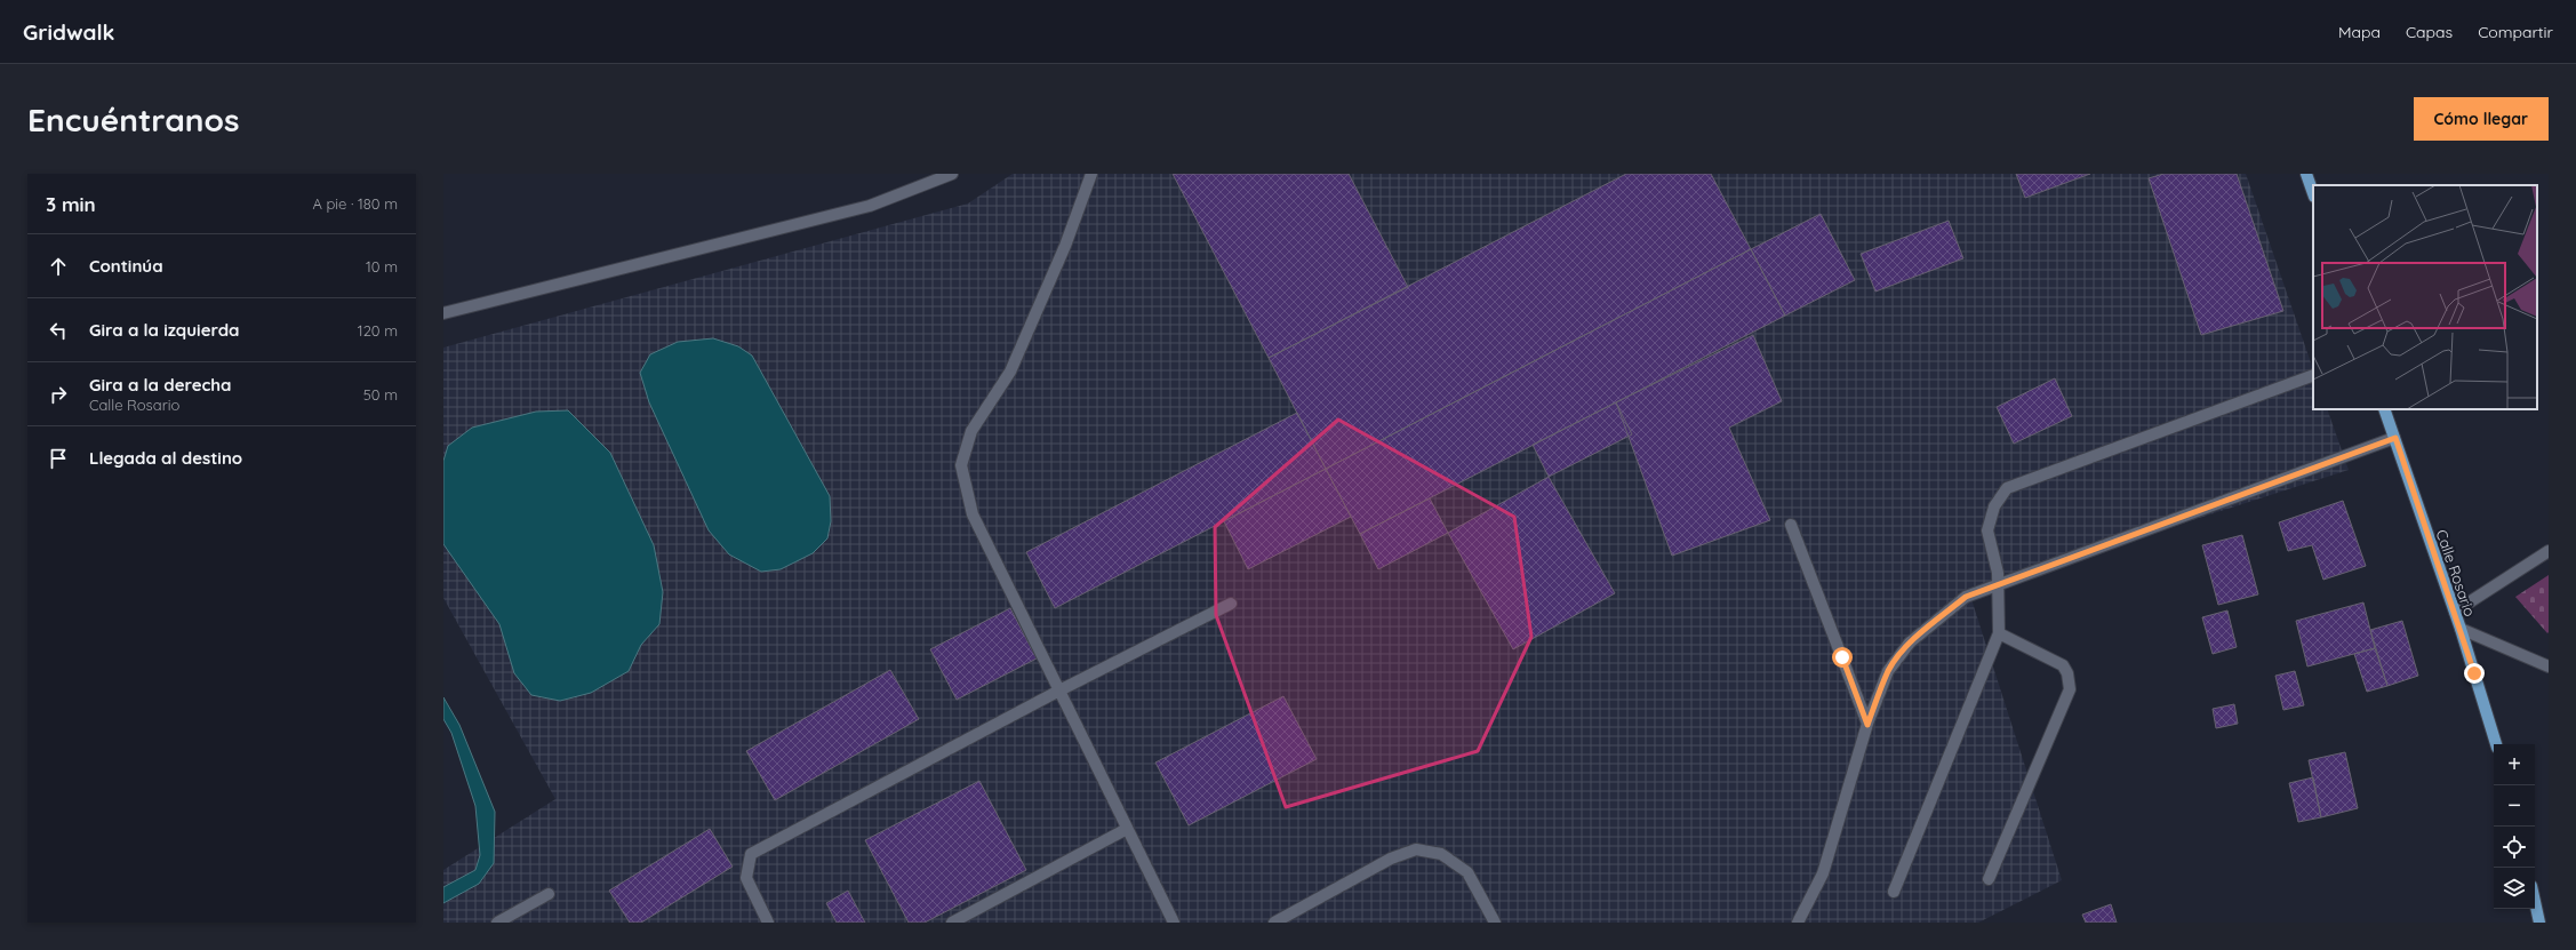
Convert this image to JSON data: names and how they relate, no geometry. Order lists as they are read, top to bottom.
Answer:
{
  "streets": {
    "main road": ["Calle Rosario"]
  },
  "page": {
    "header": "Gridwalk",
    "nav": ["Mapa", "Capas", "Compartir"],
    "buttons": "Cómo llegar",
    "title": "Encuéntranos",
    "heading": ["3 min", "A pie · 180 m"],
    "list": [
      ["Continúa", "10 m"],
      ["Gira a la izquierda", "120 m"],
      ["Gira a la derecha", "Calle Rosario", "50 m"],
      "Llegada al destino"
    ],
    "map_buttons": ["+", "−"]
  }
}
